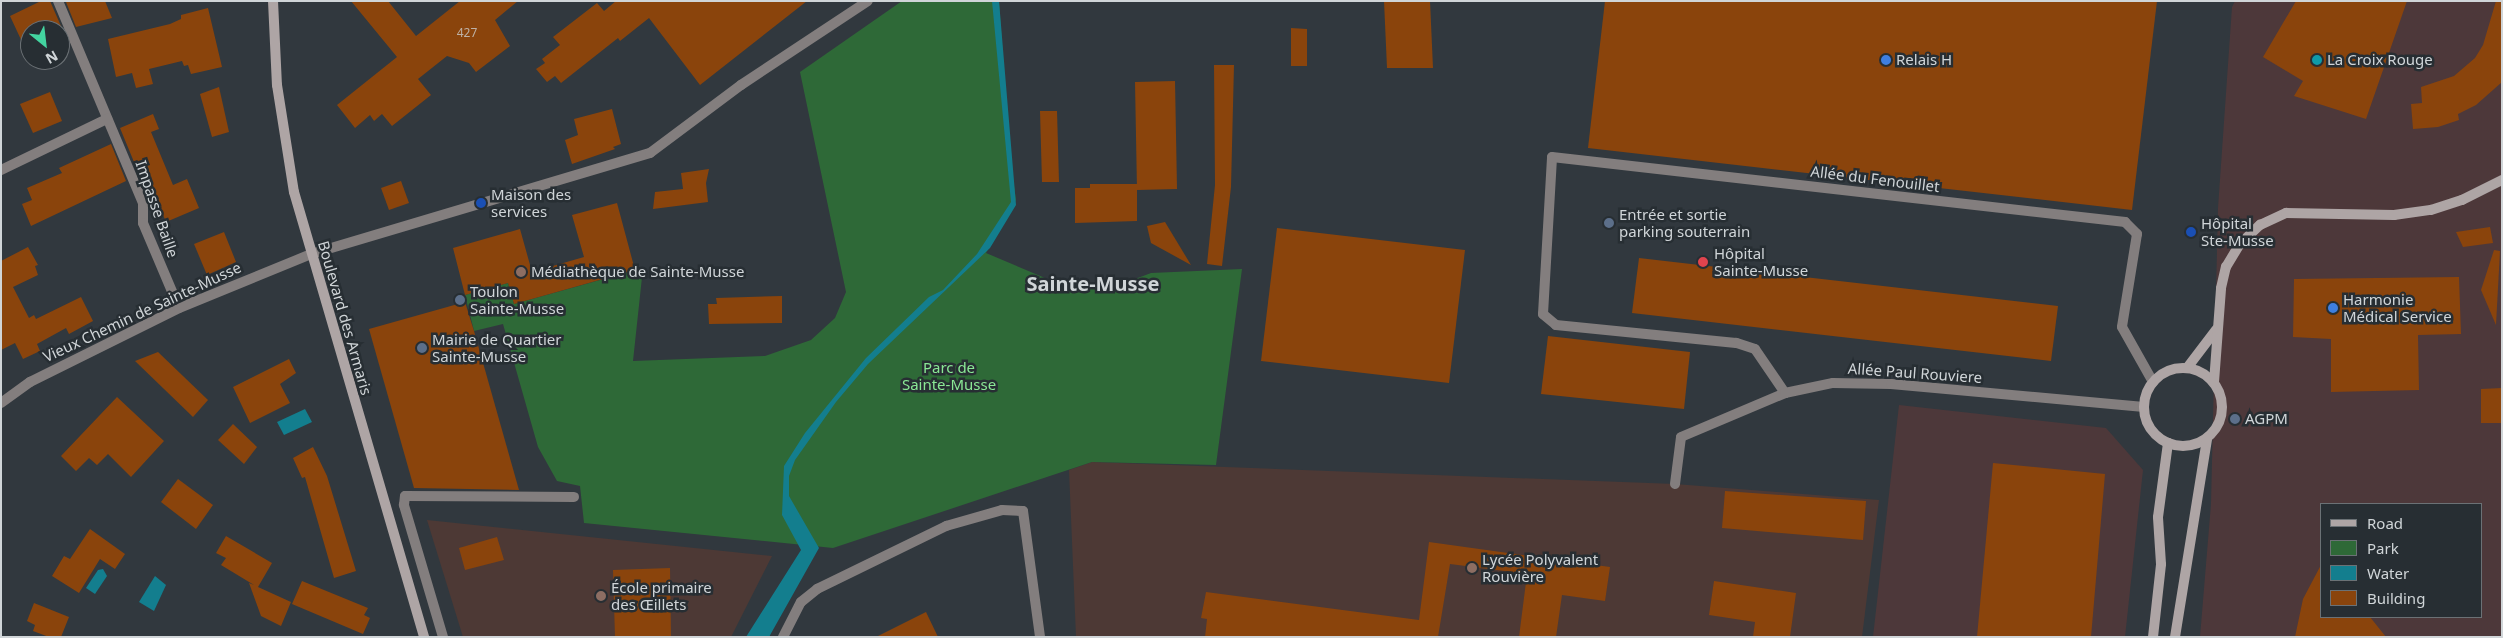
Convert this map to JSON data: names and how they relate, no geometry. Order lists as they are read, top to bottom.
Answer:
{
  "streets": {
    "main road": ["Boulevard des Armaris"],
    "street": [
      "Allée du Fenouillet",
      "Impasse Baille",
      "Vieux Chemin de Sainte-Musse",
      "Allée Paul Rouviere"
    ]
  },
  "crossings": [
    ["Allée du Fenouillet", "Allée Paul Rouviere"],
    ["Impasse Baille", "Vieux Chemin de Sainte-Musse"],
    ["Vieux Chemin de Sainte-Musse", "Boulevard des Armaris"]
  ],
  "districts": ["Sainte-Musse"],
  "parks": ["Parc de Sainte-Musse"],
  "places": [
    "Relais H",
    "La Croix Rouge",
    "Maison des services",
    "Entrée et sortie parking souterrain",
    "Hôpital Ste-Musse",
    "Hôpital Sainte-Musse",
    "Médiathèque de Sainte-Musse",
    "Toulon Sainte-Musse",
    "Harmonie Médical Service",
    "Mairie de Quartier Sainte-Musse",
    "AGPM",
    "Lycée Polyvalent Rouvière",
    "École primaire des Œillets"
  ],
  "house_numbers": ["427"],
  "legend": [
    "Road",
    "Park",
    "Water",
    "Building"
  ],
  "north": "bottom right"
}
